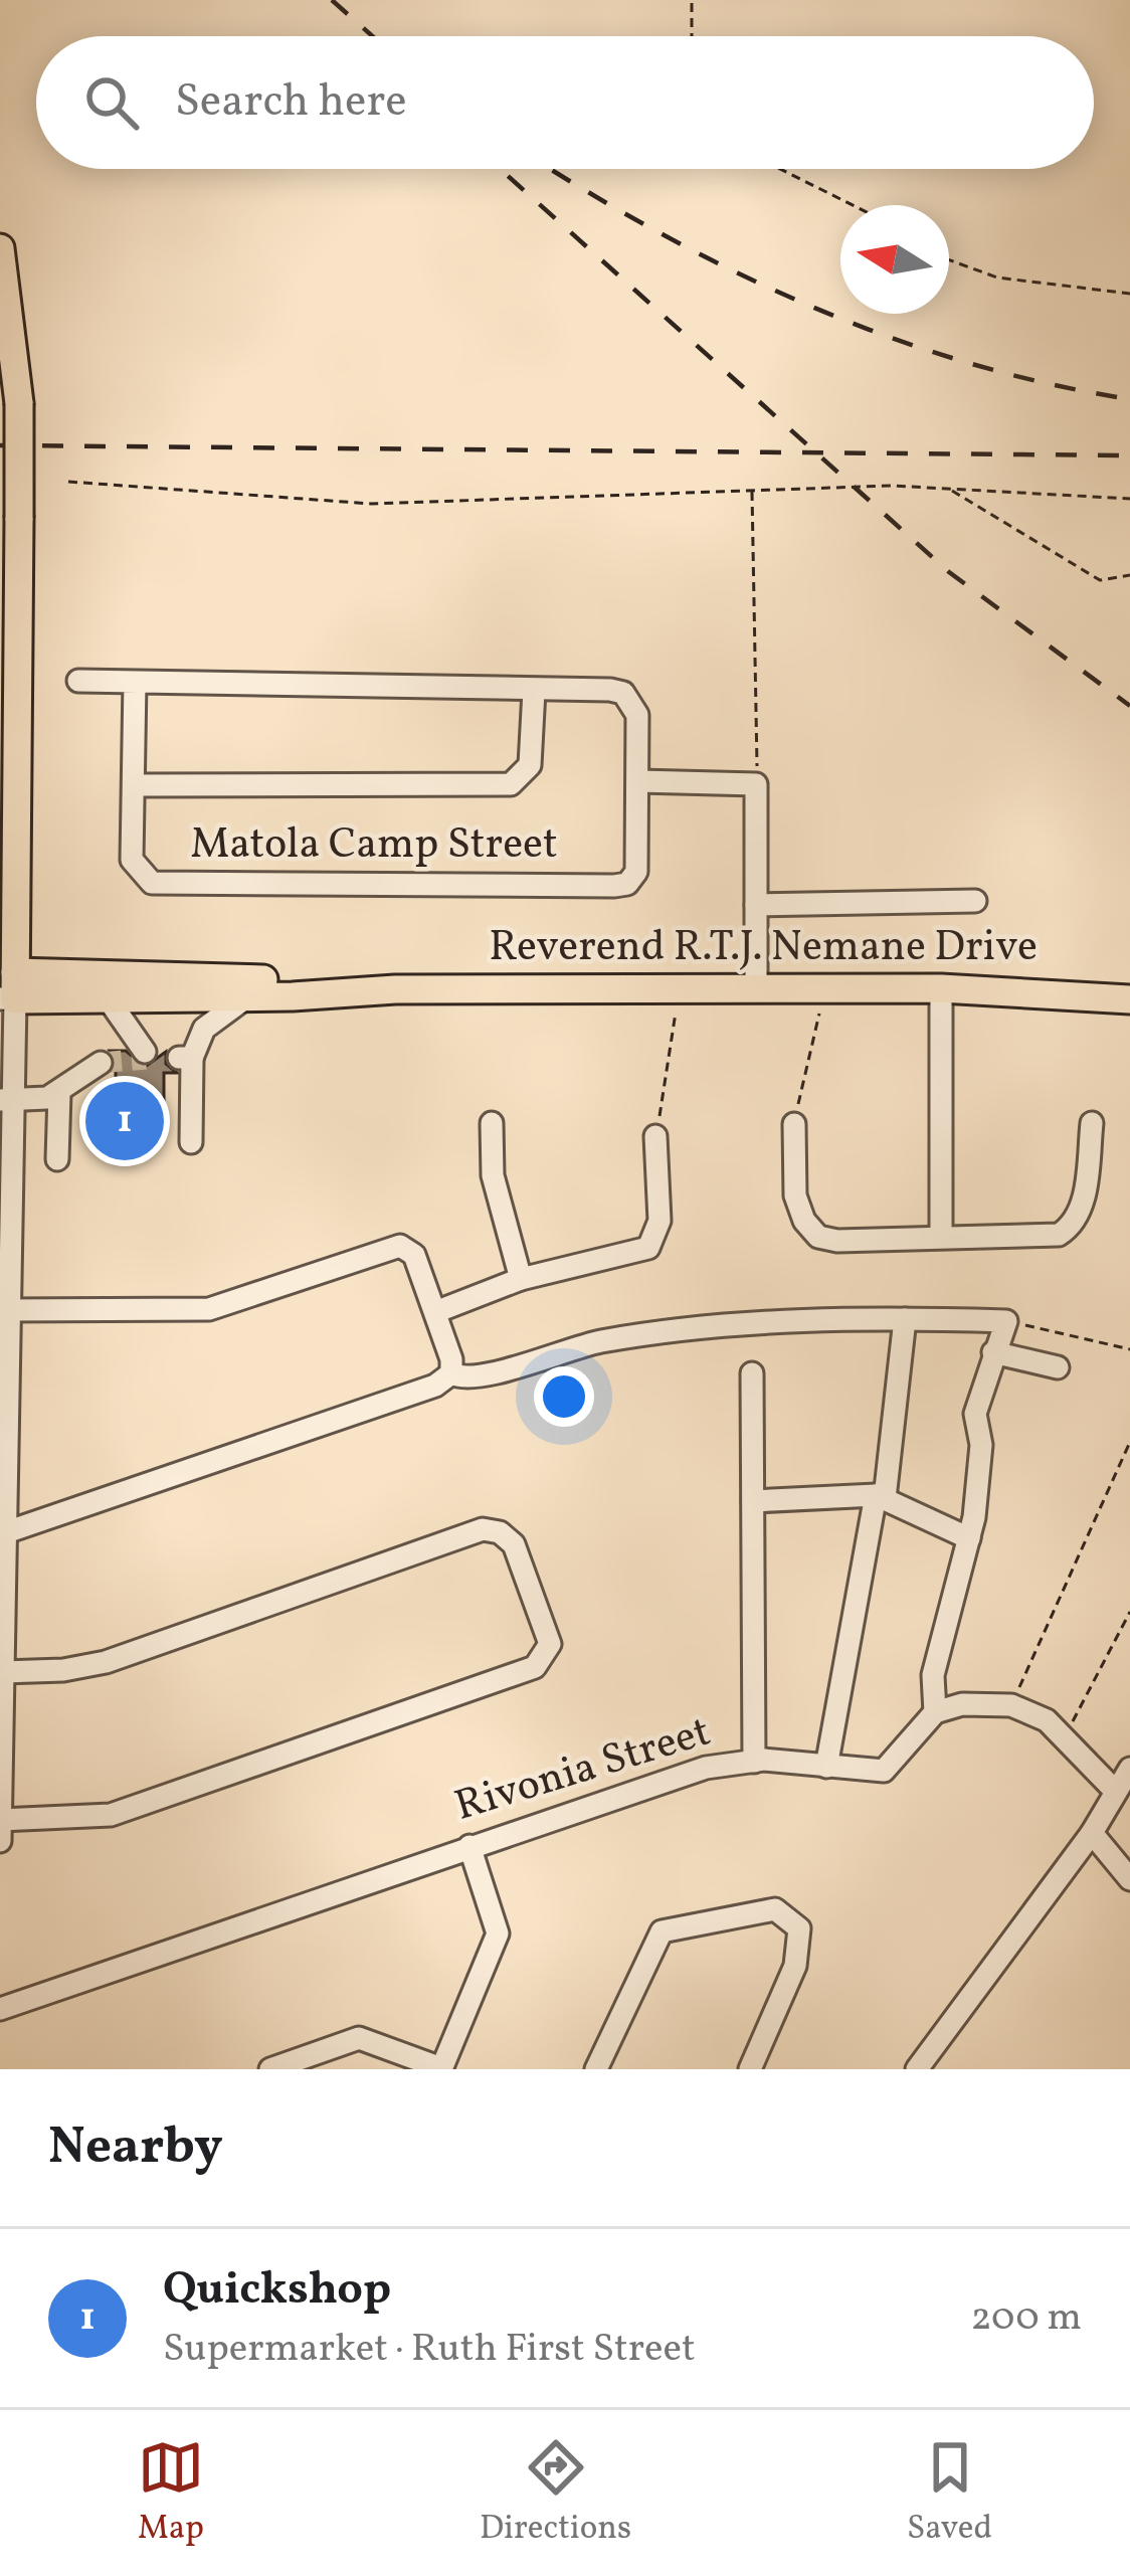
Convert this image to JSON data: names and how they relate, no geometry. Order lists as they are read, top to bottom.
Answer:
{
  "streets": {
    "main road": ["Reverend R.T.J. Nemane Drive"],
    "street": ["Matola Camp Street", "Rivonia Street"]
  },
  "north": "left",
  "page": {
    "search": "Search here",
    "pins": "1",
    "heading": "Nearby",
    "list": [
      {
        "mark": "1",
        "name": "Quickshop",
        "note": "Supermarket · Ruth First Street",
        "value": "200 m"
      }
    ],
    "nav": ["Map", "Directions", "Saved"]
  }
}
